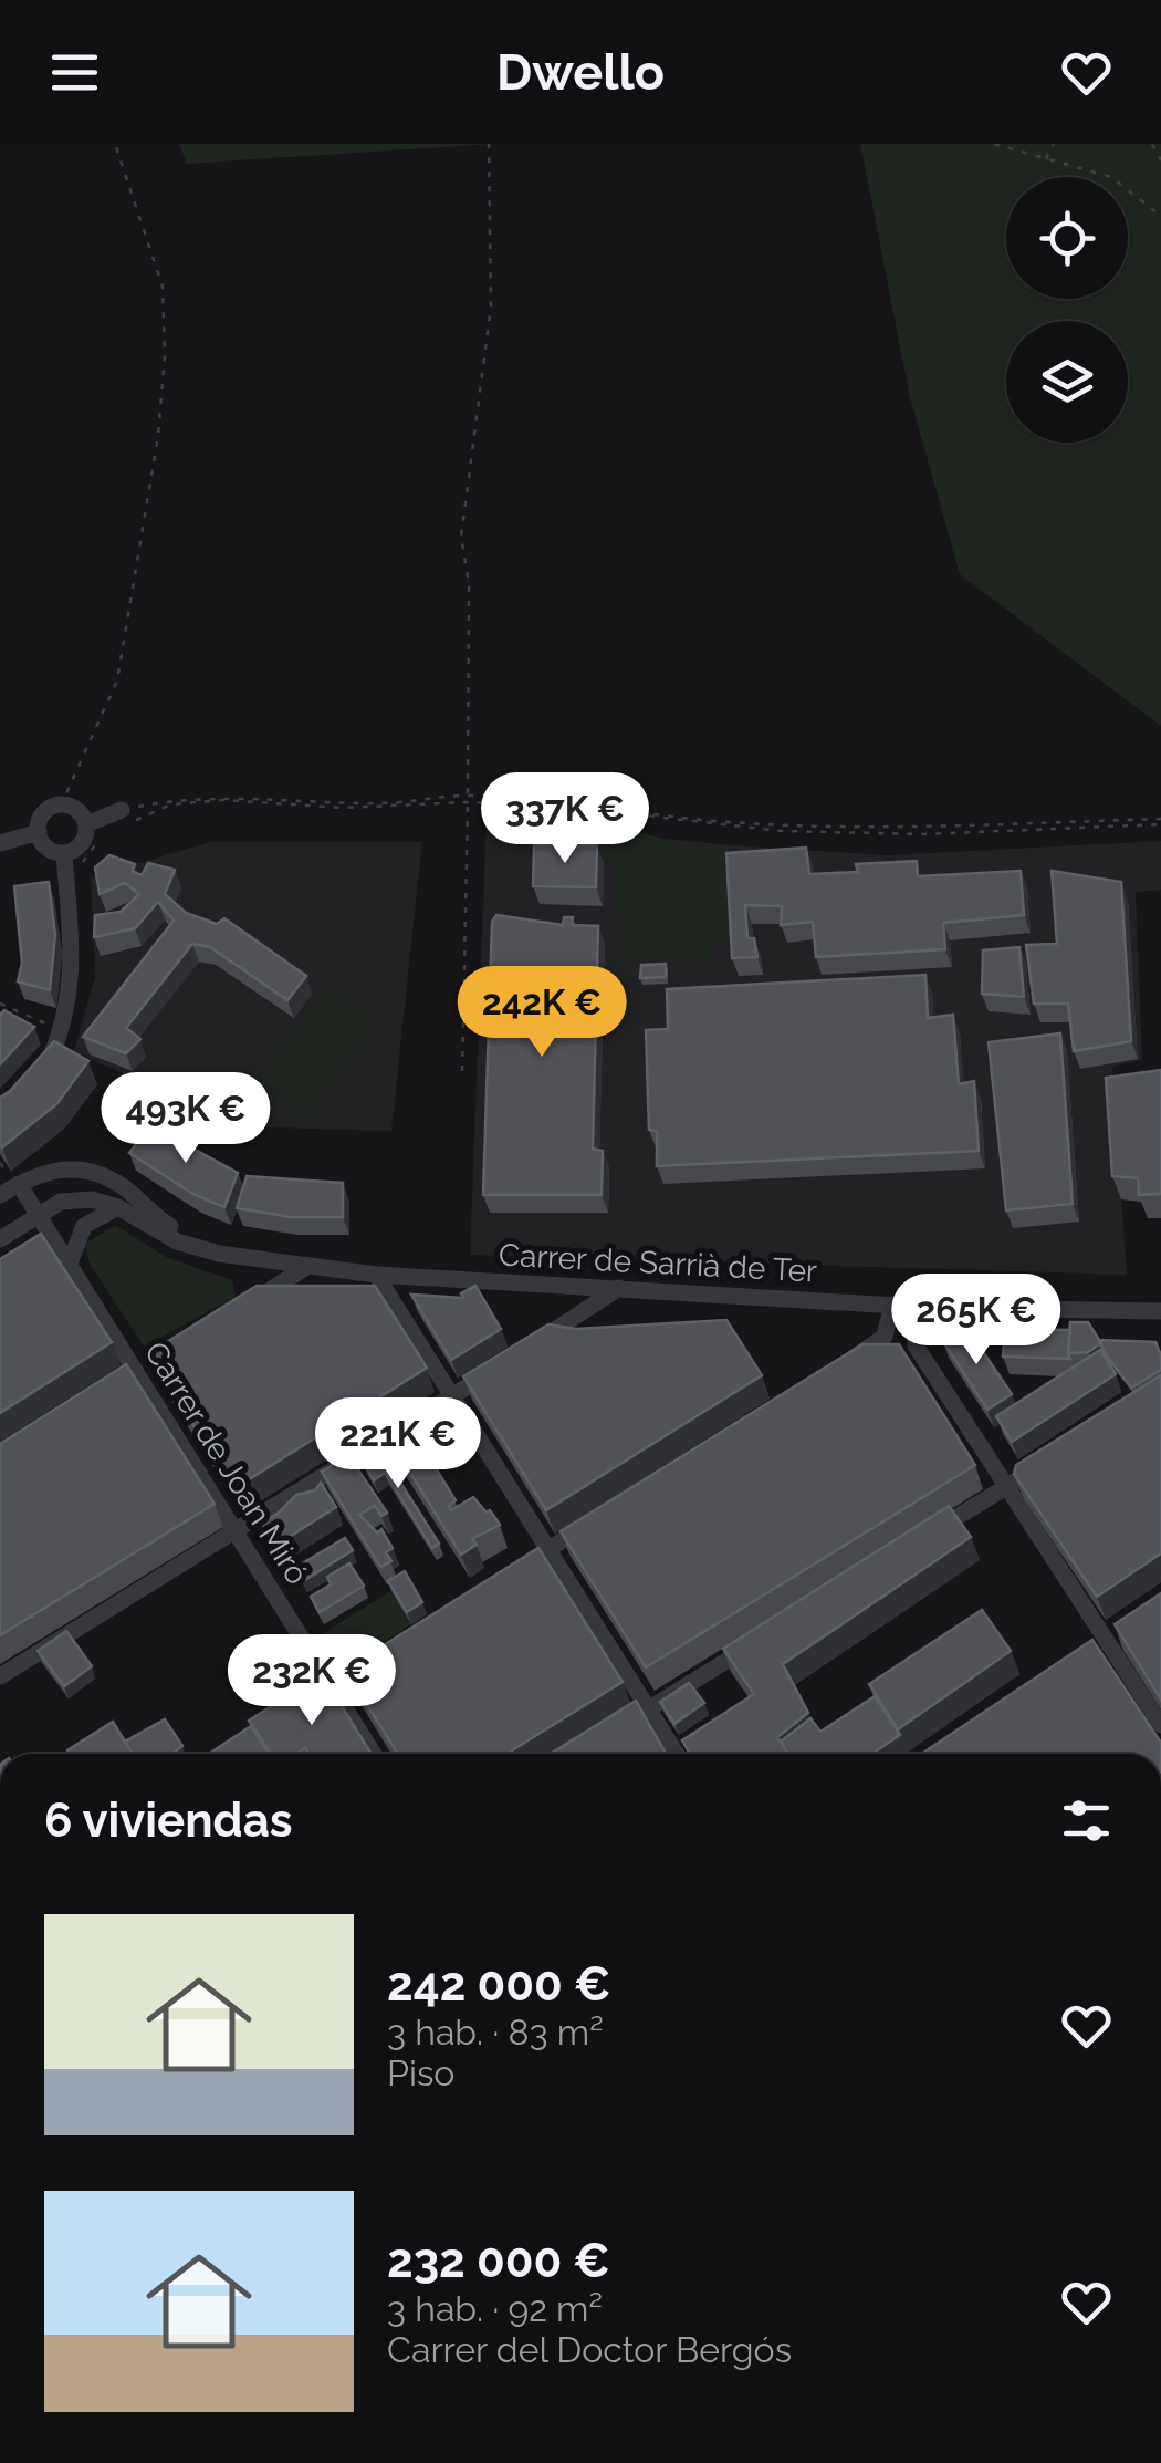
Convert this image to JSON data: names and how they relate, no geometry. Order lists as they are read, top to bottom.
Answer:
{
  "streets": {
    "street": ["Carrer de Sarrià de Ter", "Carrer de Joan Miró"]
  },
  "crossings": [
    ["Carrer de Sarrià de Ter", "Carrer de Joan Miró"]
  ],
  "page": {
    "header": "Dwello",
    "price": [
      "337K €",
      "242K €",
      "493K €",
      "265K €",
      "221K €",
      "232K €"
    ],
    "heading": "6 viviendas",
    "list": [
      {
        "name": "242 000 €",
        "note": "3 hab. · 83 m² · Piso"
      },
      {
        "name": "232 000 €",
        "note": "3 hab. · 92 m² · Carrer del Doctor Bergós"
      }
    ]
  }
}
